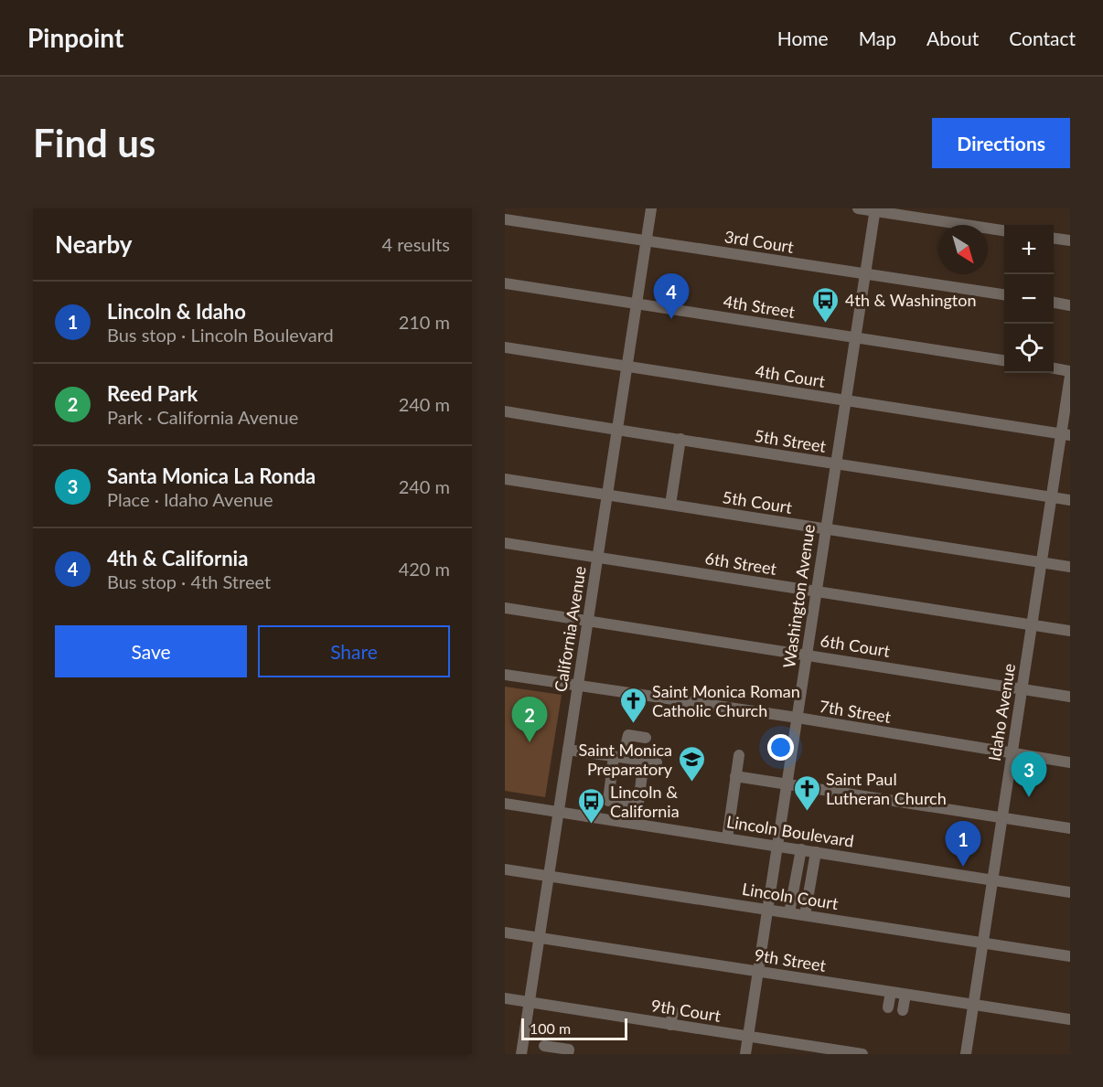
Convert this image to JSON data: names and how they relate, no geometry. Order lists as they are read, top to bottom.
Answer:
{
  "streets": {
    "street": [
      "3rd Court",
      "4th Street",
      "4th Court",
      "5th Street",
      "5th Court",
      "6th Street",
      "Washington Avenue",
      "California Avenue",
      "6th Court",
      "7th Street",
      "Idaho Avenue",
      "Lincoln Boulevard",
      "Lincoln Court",
      "9th Street",
      "9th Court"
    ]
  },
  "crossings": [
    ["3rd Court", "Washington Avenue"],
    ["3rd Court", "California Avenue"],
    ["4th Street", "Washington Avenue"],
    ["4th Street", "California Avenue"],
    ["4th Court", "Washington Avenue"],
    ["4th Court", "California Avenue"],
    ["4th Court", "Idaho Avenue"],
    ["5th Street", "Washington Avenue"],
    ["5th Street", "California Avenue"],
    ["5th Street", "Idaho Avenue"],
    ["5th Court", "Washington Avenue"],
    ["5th Court", "California Avenue"],
    ["5th Court", "Idaho Avenue"],
    ["6th Street", "Washington Avenue"],
    ["6th Street", "California Avenue"],
    ["6th Street", "Idaho Avenue"],
    ["Washington Avenue", "6th Court"],
    ["Washington Avenue", "7th Street"],
    ["Washington Avenue", "Lincoln Boulevard"],
    ["Washington Avenue", "Lincoln Court"],
    ["Washington Avenue", "9th Street"],
    ["Washington Avenue", "9th Court"],
    ["California Avenue", "6th Court"],
    ["California Avenue", "7th Street"],
    ["California Avenue", "Lincoln Boulevard"],
    ["California Avenue", "Lincoln Court"],
    ["California Avenue", "9th Street"],
    ["California Avenue", "9th Court"],
    ["6th Court", "Idaho Avenue"],
    ["7th Street", "Idaho Avenue"],
    ["Idaho Avenue", "Lincoln Boulevard"],
    ["Idaho Avenue", "Lincoln Court"],
    ["Idaho Avenue", "9th Street"]
  ],
  "places": {
    "bus stop": ["4th & Washington", "Lincoln & California"],
    "church": ["Saint Monica Roman Catholic Church", "Saint Paul Lutheran Church"],
    "school or university": ["Saint Monica Preparatory"]
  },
  "scale_bar": "100 m",
  "north": "bottom right",
  "page": {
    "header": "Pinpoint",
    "nav": [
      "Home",
      "Map",
      "About",
      "Contact"
    ],
    "buttons": [
      "Directions",
      ["Save", "Share"]
    ],
    "title": "Find us",
    "heading": ["Nearby", "4 results"],
    "map_buttons": ["+", "−"],
    "pins": [
      "4",
      "2",
      "3",
      "1"
    ],
    "list": [
      {
        "mark": "1",
        "name": "Lincoln & Idaho",
        "note": "Bus stop · Lincoln Boulevard",
        "value": "210 m"
      },
      {
        "mark": "2",
        "name": "Reed Park",
        "note": "Park · California Avenue",
        "value": "240 m"
      },
      {
        "mark": "3",
        "name": "Santa Monica La Ronda",
        "note": "Place · Idaho Avenue",
        "value": "240 m"
      },
      {
        "mark": "4",
        "name": "4th & California",
        "note": "Bus stop · 4th Street",
        "value": "420 m"
      }
    ],
    "scale": "100 m"
  }
}
